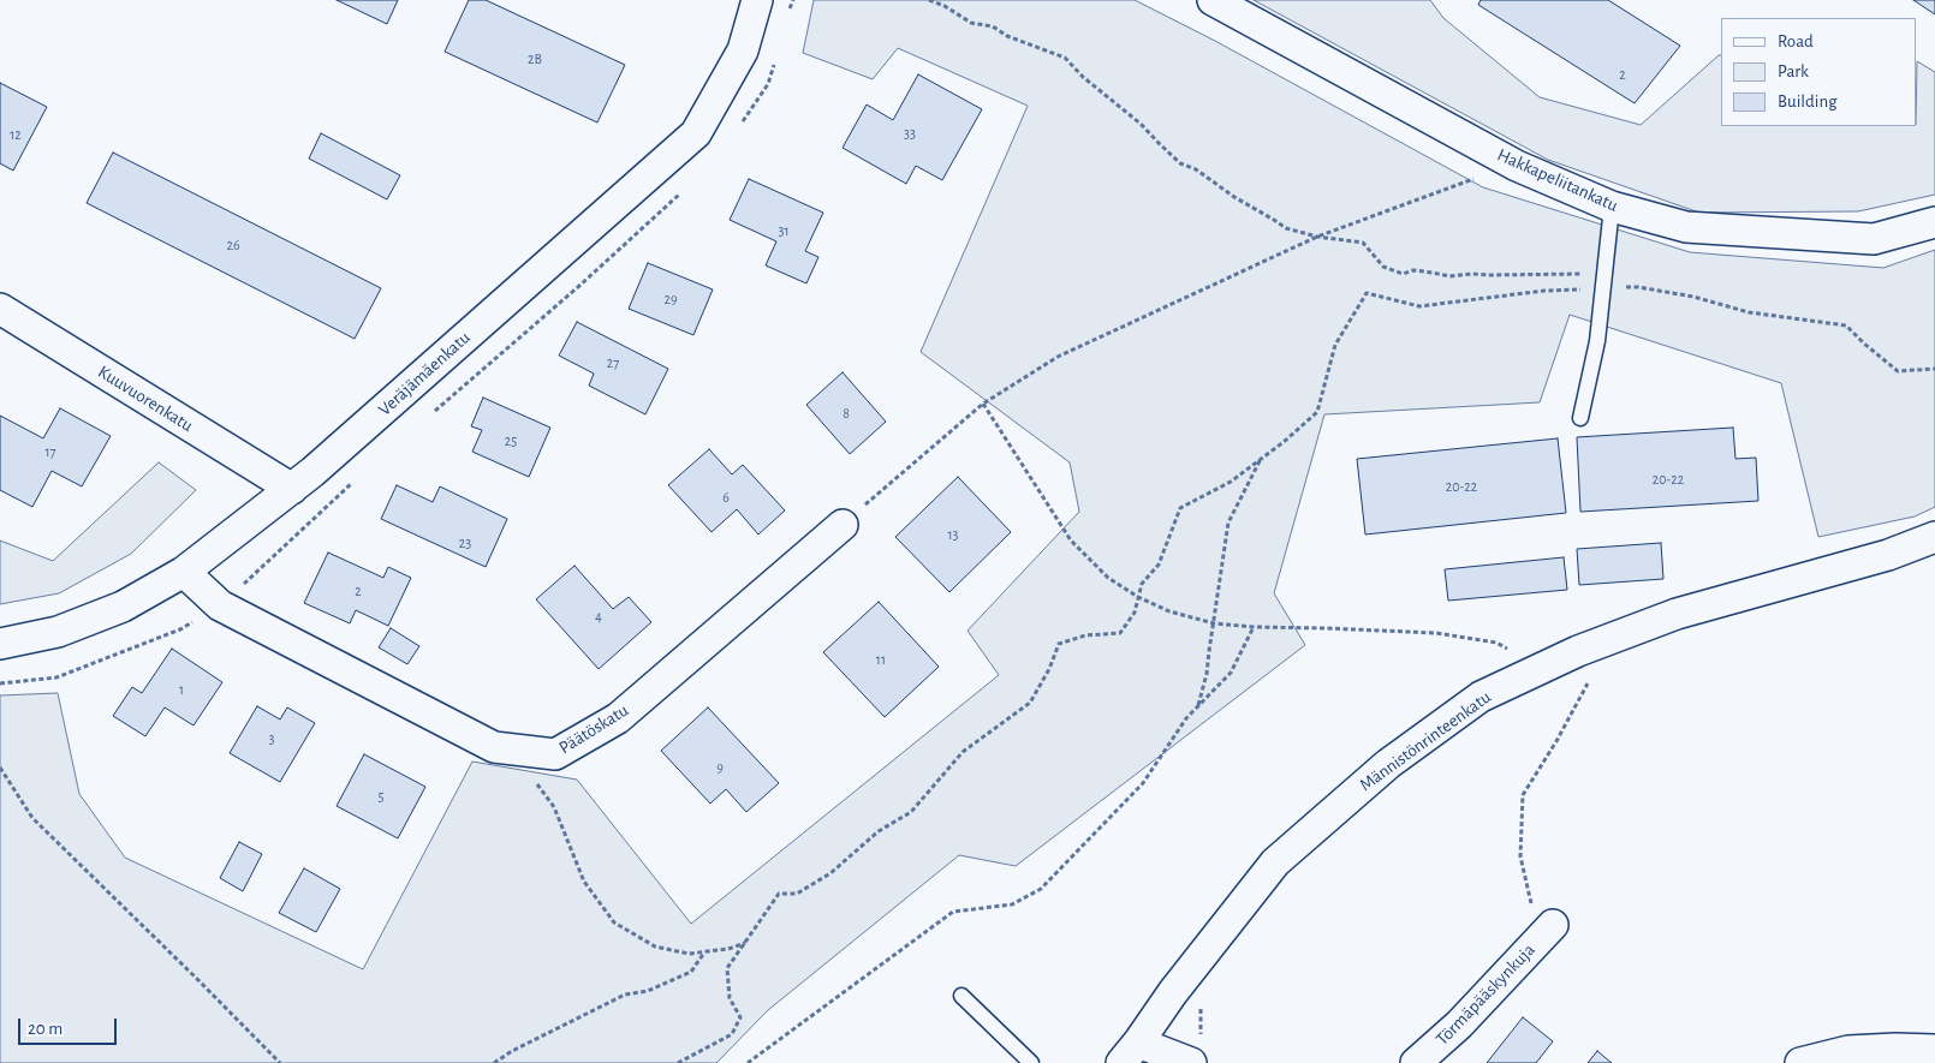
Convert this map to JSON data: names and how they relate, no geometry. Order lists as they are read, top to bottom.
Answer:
{
  "streets": {
    "street": [
      "Hakkapeliitankatu",
      "Veräjämäenkatu",
      "Kuuvuorenkatu",
      "Päätöskatu",
      "Männistönrinteenkatu",
      "Törmäpääskynkuja"
    ]
  },
  "crossings": [
    ["Veräjämäenkatu", "Kuuvuorenkatu"],
    ["Veräjämäenkatu", "Päätöskatu"]
  ],
  "house_numbers": [
    "2B",
    "2",
    "33",
    "12",
    "31",
    "26",
    "29",
    "27",
    "8",
    "25",
    "17",
    "20-22",
    "20-22",
    "6",
    "13",
    "23",
    "2",
    "4",
    "11",
    "1",
    "3",
    "9",
    "5"
  ],
  "legend": ["Road", "Park", "Building"],
  "scale_bar": "20 m"
}
